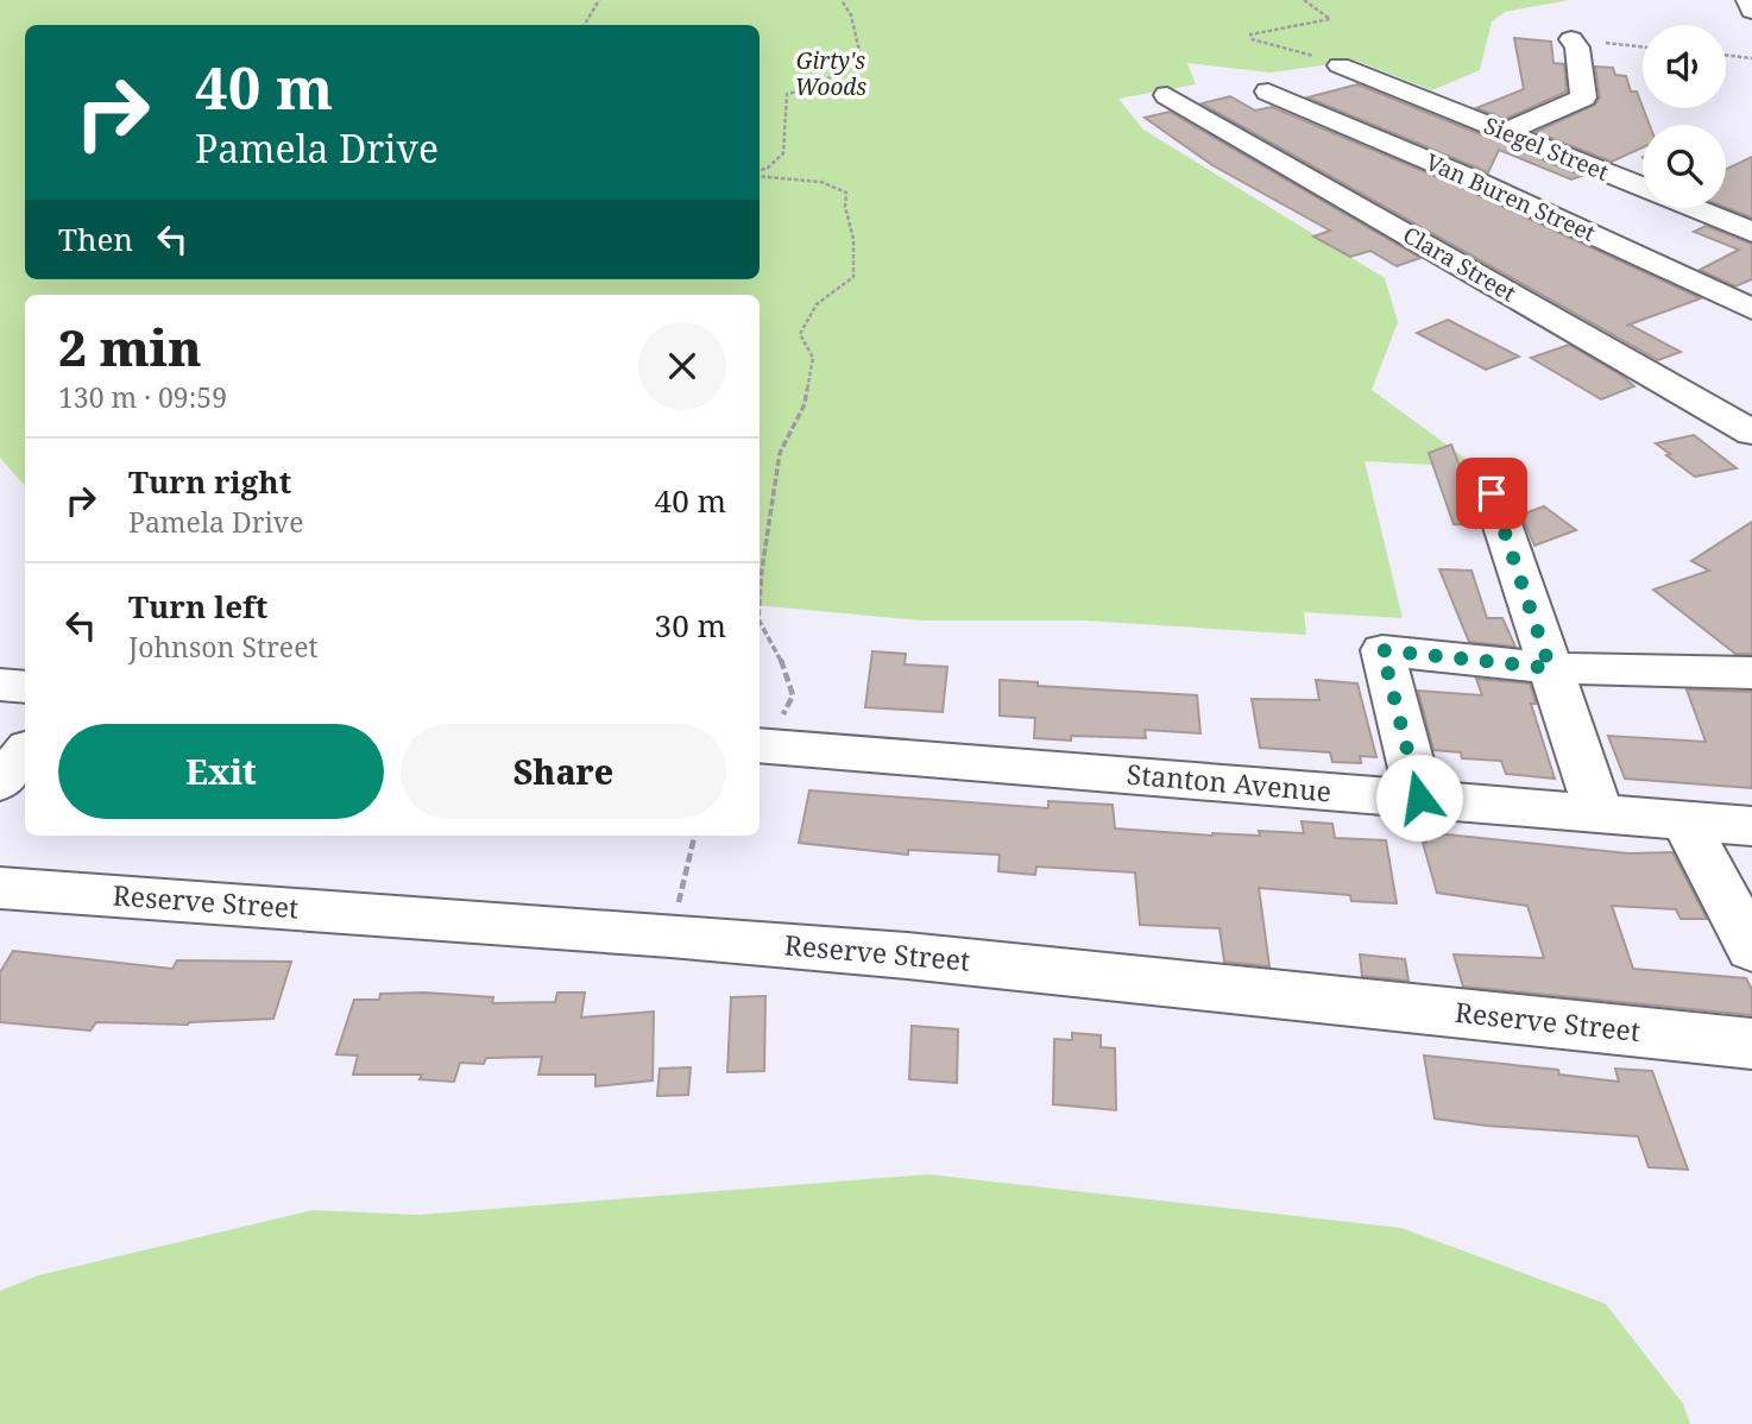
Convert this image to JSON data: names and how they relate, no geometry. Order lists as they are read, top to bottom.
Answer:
{
  "streets": {
    "street": [
      "Siegel Street",
      "Van Buren Street",
      "Clara Street",
      "Stanton Avenue",
      "Reserve Street"
    ]
  },
  "parks": ["Girty's Woods"],
  "page": {
    "turn": ["40 m", "Pamela Drive"],
    "then": "Then",
    "heading": ["2 min", "130 m · 09:59"],
    "list": [
      {
        "name": "Turn right",
        "note": "Pamela Drive",
        "value": "40 m"
      },
      {
        "name": "Turn left",
        "note": "Johnson Street",
        "value": "30 m"
      }
    ],
    "buttons": ["Exit", "Share"]
  }
}
